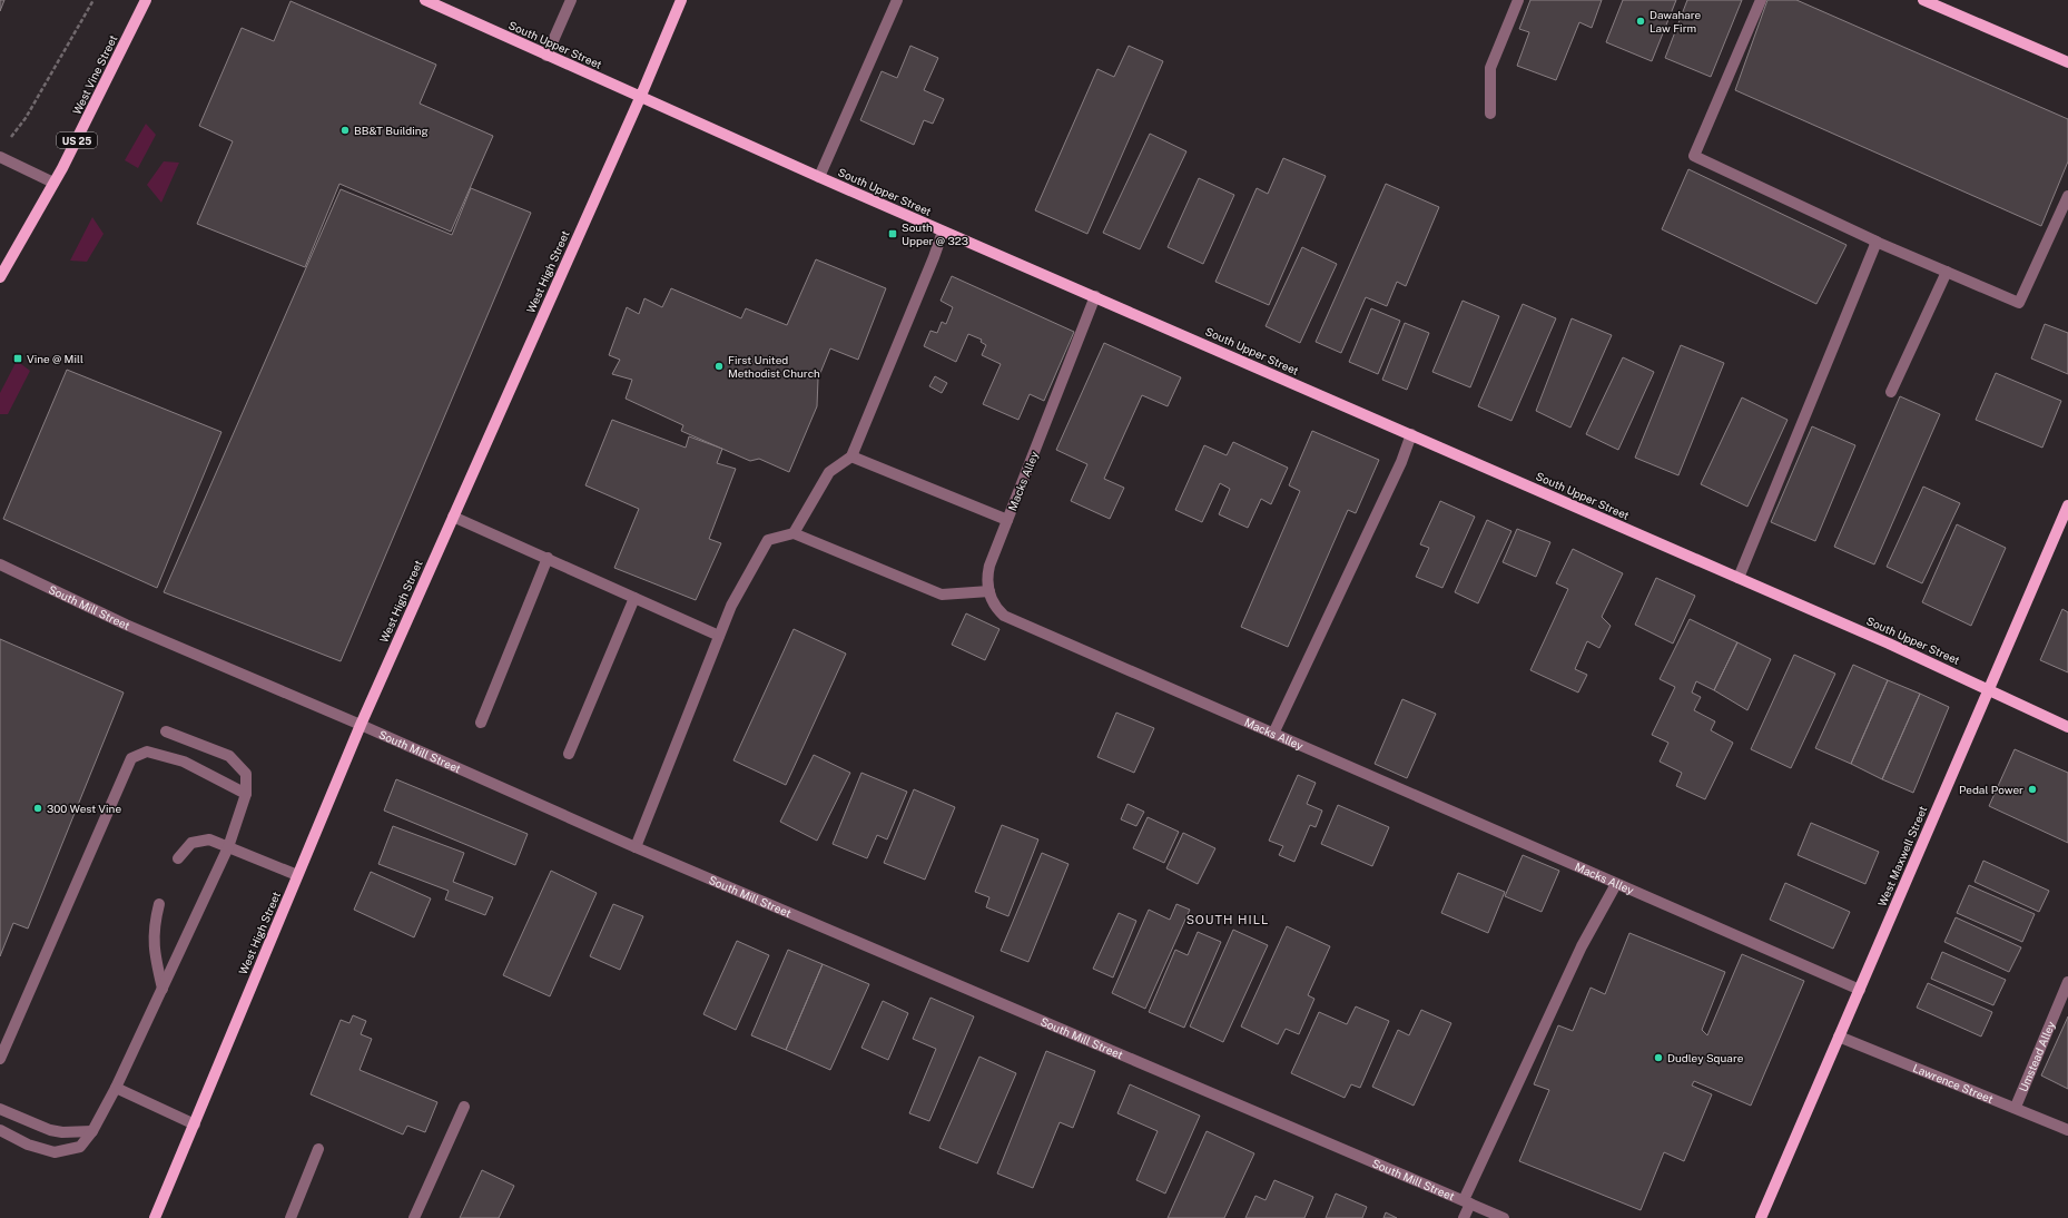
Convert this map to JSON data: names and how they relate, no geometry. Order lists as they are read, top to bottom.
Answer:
{
  "streets": {
    "main road": [
      "South Upper Street",
      "West Vine Street",
      "US 25",
      "West High Street",
      "West Maxwell Street"
    ],
    "street": [
      "Macks Alley",
      "South Mill Street",
      "Umstead Alley",
      "Lawrence Street"
    ]
  },
  "crossings": [
    ["South Upper Street", "West High Street"],
    ["South Upper Street", "Macks Alley"],
    ["South Upper Street", "West Maxwell Street"],
    ["West High Street", "South Mill Street"],
    ["Macks Alley", "West Maxwell Street"],
    ["West Maxwell Street", "Lawrence Street"],
    ["Umstead Alley", "Lawrence Street"]
  ],
  "districts": ["SOUTH HILL"],
  "places": {
    "other": [
      "Dawahare Law Firm",
      "BB&T Building",
      "First United Methodist Church",
      "Pedal Power",
      "300 West Vine",
      "Dudley Square"
    ],
    "transit": ["South Upper @ 323", "Vine @ Mill"]
  }
}
